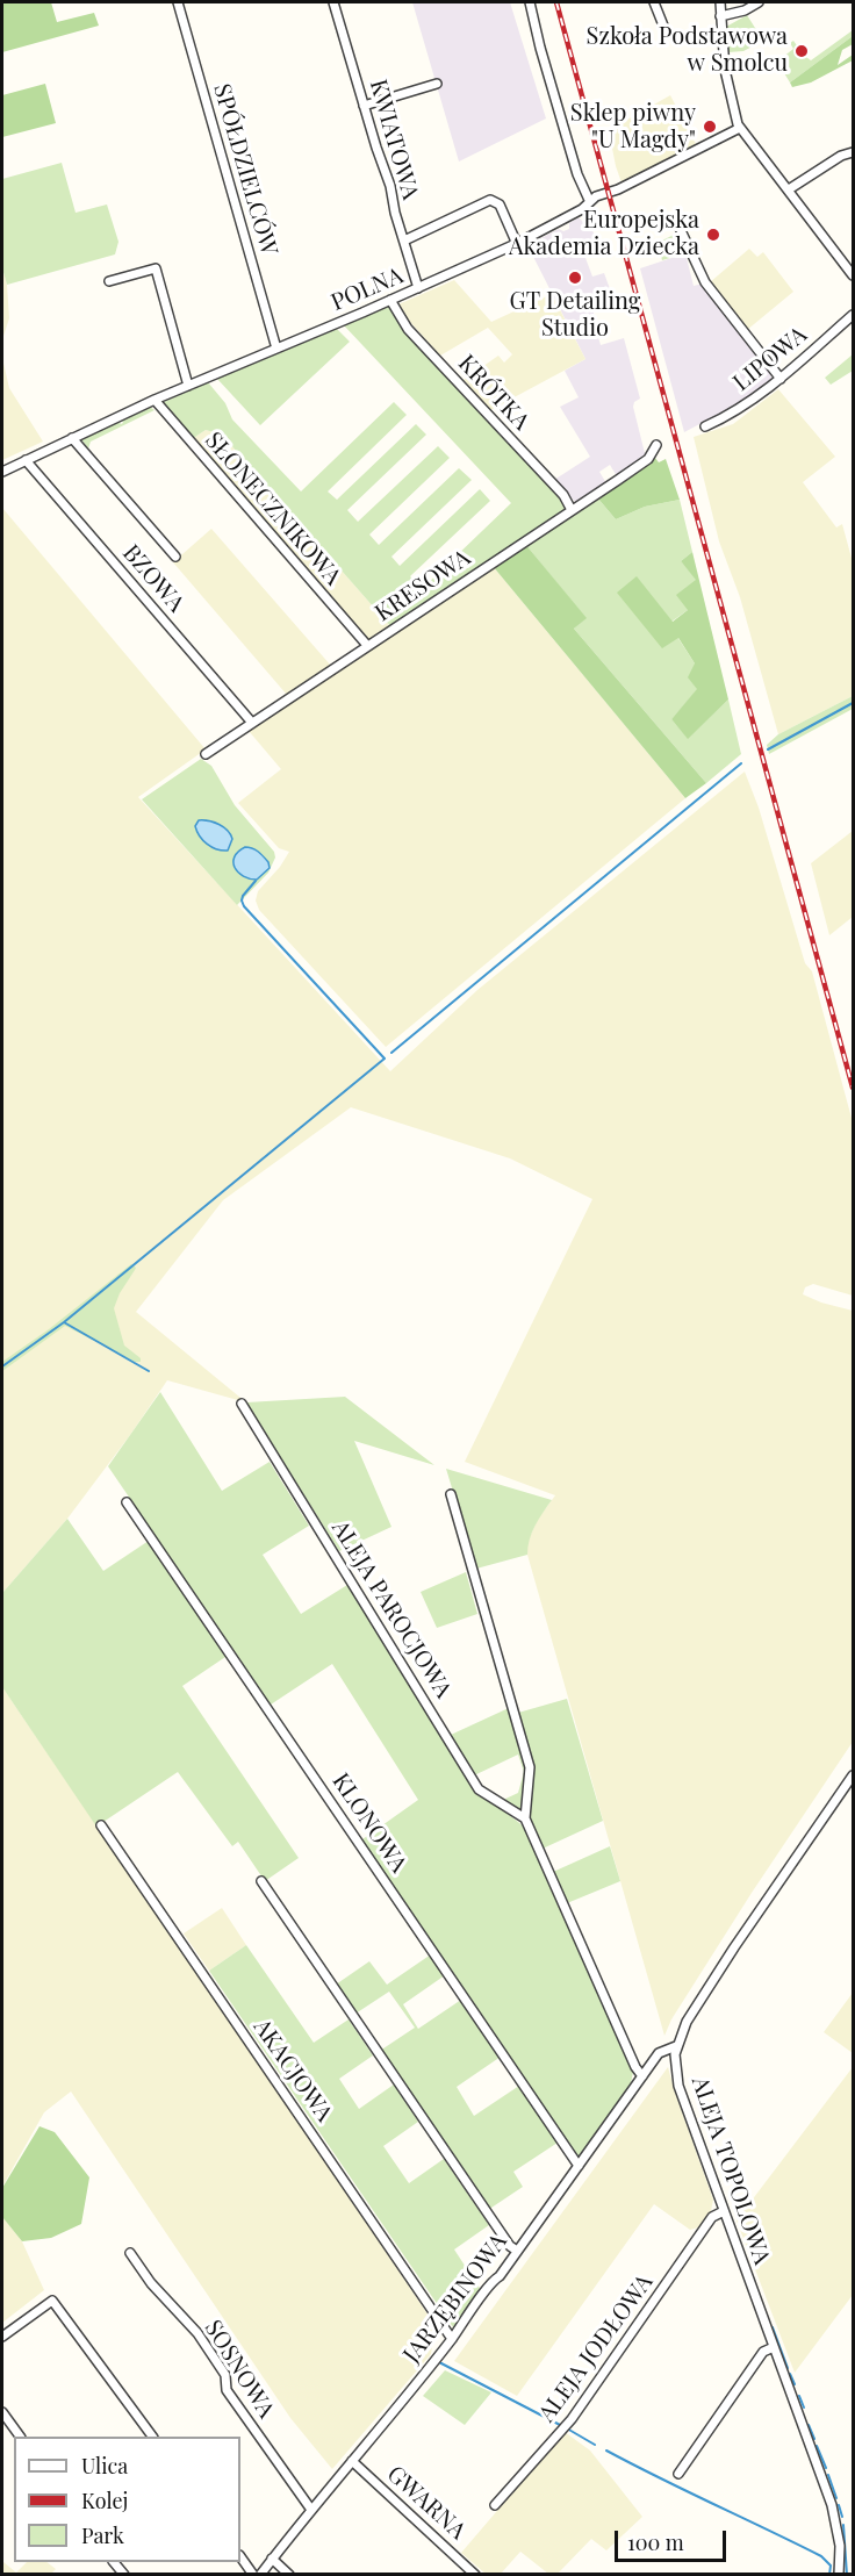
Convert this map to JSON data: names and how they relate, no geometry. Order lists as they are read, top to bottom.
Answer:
{
  "streets": {
    "street": [
      "KWIATOWA",
      "SPÓŁDZIELCÓW",
      "POLNA",
      "LIPOWA",
      "KRÓTKA",
      "SŁONECZNIKOWA",
      "BZOWA",
      "KRESOWA",
      "ALEJA PAROCJOWA",
      "KLONOWA",
      "AKACJOWA",
      "ALEJA TOPOLOWA",
      "JARZĘBINOWA",
      "ALEJA JODŁOWA",
      "SOSNOWA",
      "GWARNA"
    ]
  },
  "crossings": [
    ["KWIATOWA", "POLNA"],
    ["SPÓŁDZIELCÓW", "POLNA"],
    ["POLNA", "KRÓTKA"],
    ["POLNA", "SŁONECZNIKOWA"],
    ["POLNA", "BZOWA"],
    ["KRÓTKA", "KRESOWA"],
    ["BZOWA", "KRESOWA"],
    ["KLONOWA", "JARZĘBINOWA"],
    ["AKACJOWA", "JARZĘBINOWA"],
    ["ALEJA TOPOLOWA", "JARZĘBINOWA"],
    ["ALEJA TOPOLOWA", "ALEJA JODŁOWA"],
    ["JARZĘBINOWA", "SOSNOWA"],
    ["JARZĘBINOWA", "GWARNA"]
  ],
  "places": [
    "Szkoła Podstawowa w Smolcu",
    "Sklep piwny \"U Magdy\"",
    "Europejska Akademia Dziecka",
    "GT Detailing Studio"
  ],
  "legend": ["Ulica", "Kolej", "Park"],
  "scale_bar": "100 m"
}
